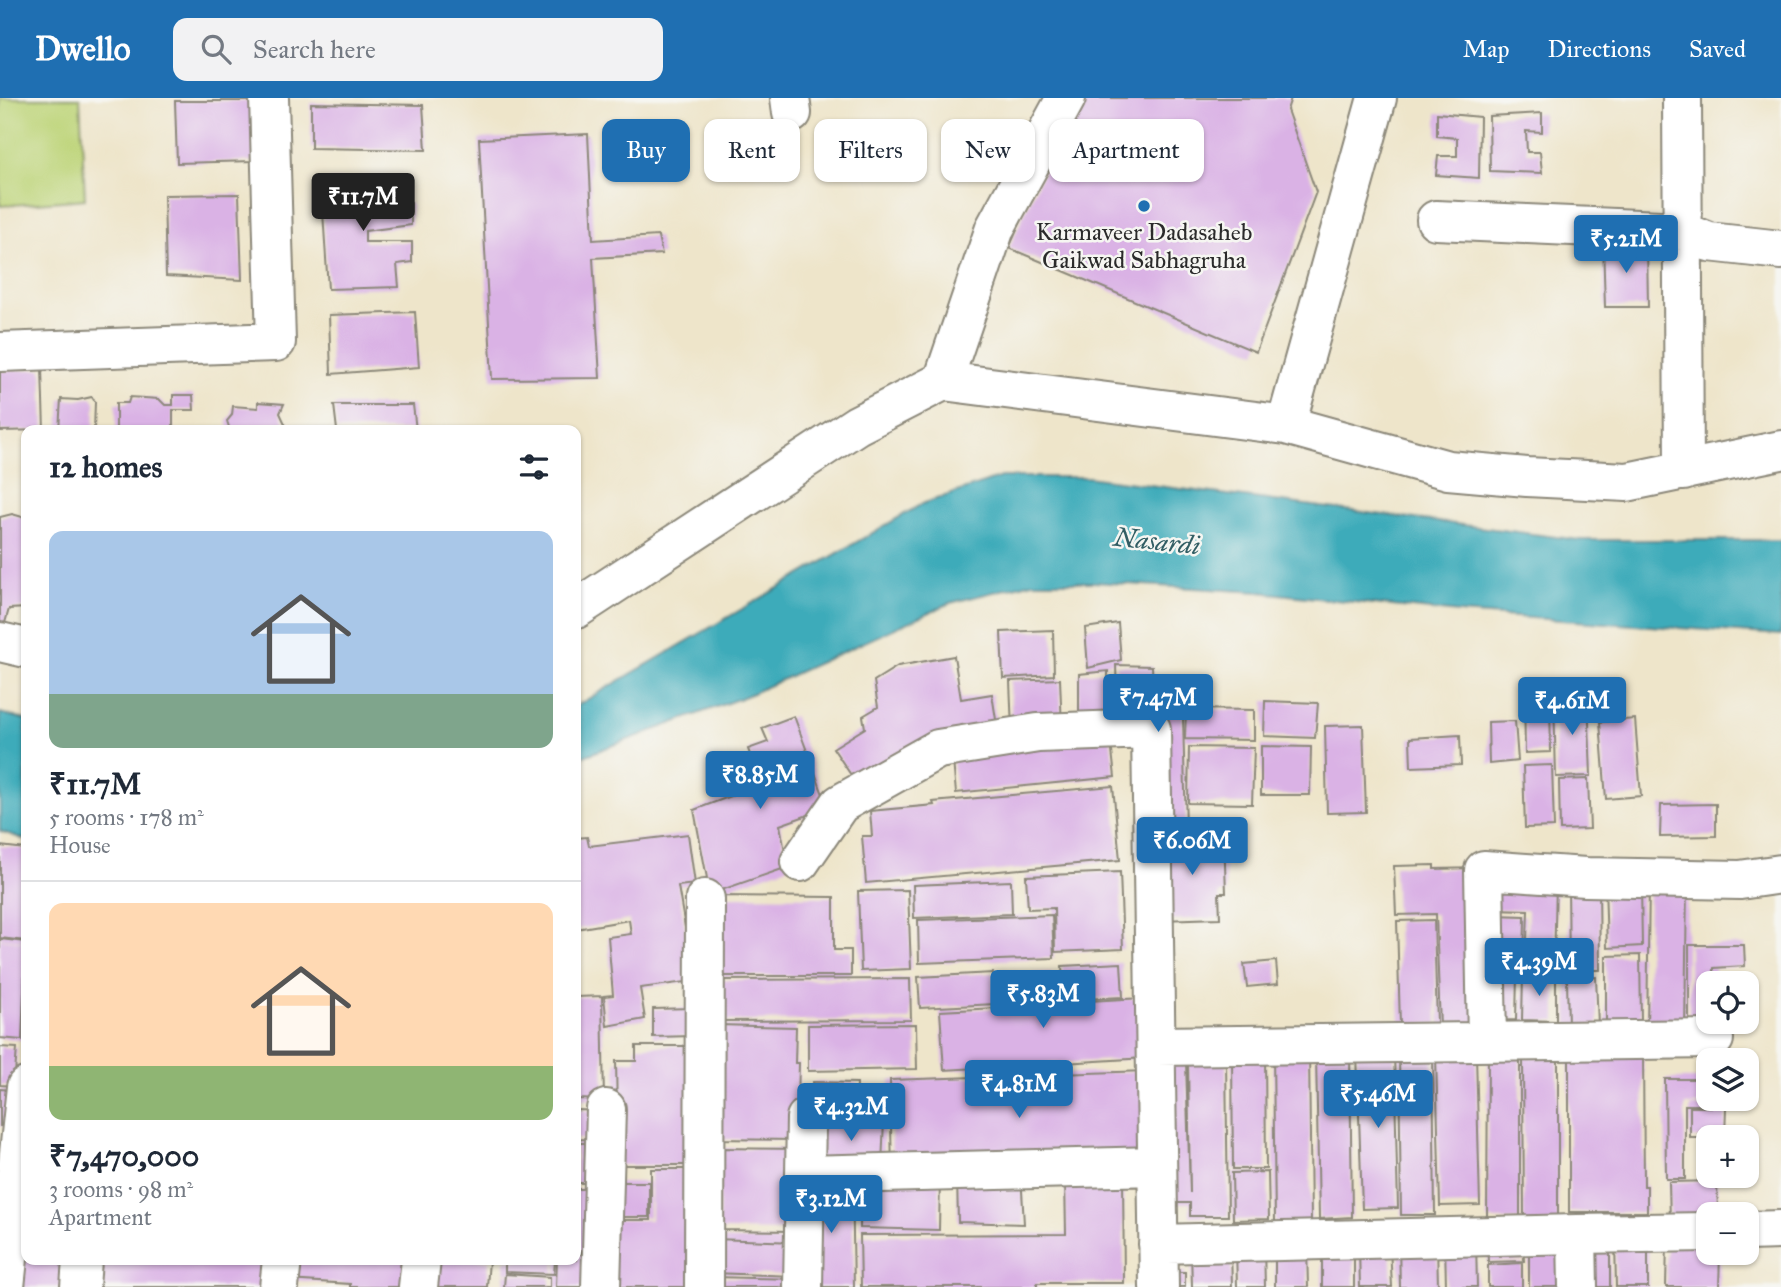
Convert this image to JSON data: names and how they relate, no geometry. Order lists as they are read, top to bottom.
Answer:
{
  "water": ["Nasardi"],
  "places": ["Karmaveer Dadasaheb Gaikwad Sabhagruha"],
  "page": {
    "header": "Dwello",
    "search": "Search here",
    "nav": ["Map", "Directions", "Saved"],
    "chip": [
      "Buy",
      "Rent",
      "Filters",
      "New",
      "Apartment"
    ],
    "price": [
      "₹11.7M",
      "₹5.21M",
      "₹7.47M",
      "₹4.61M",
      "₹8.85M",
      "₹6.06M",
      "₹4.39M",
      "₹5.83M",
      "₹4.81M",
      "₹5.46M",
      "₹4.32M",
      "₹3.12M"
    ],
    "heading": "12 homes",
    "list": [
      {
        "name": "₹11.7M",
        "note": "5 rooms · 178 m² · House"
      },
      {
        "name": "₹7,470,000",
        "note": "3 rooms · 98 m² · Apartment"
      }
    ],
    "map_buttons": ["+", "−"]
  }
}
